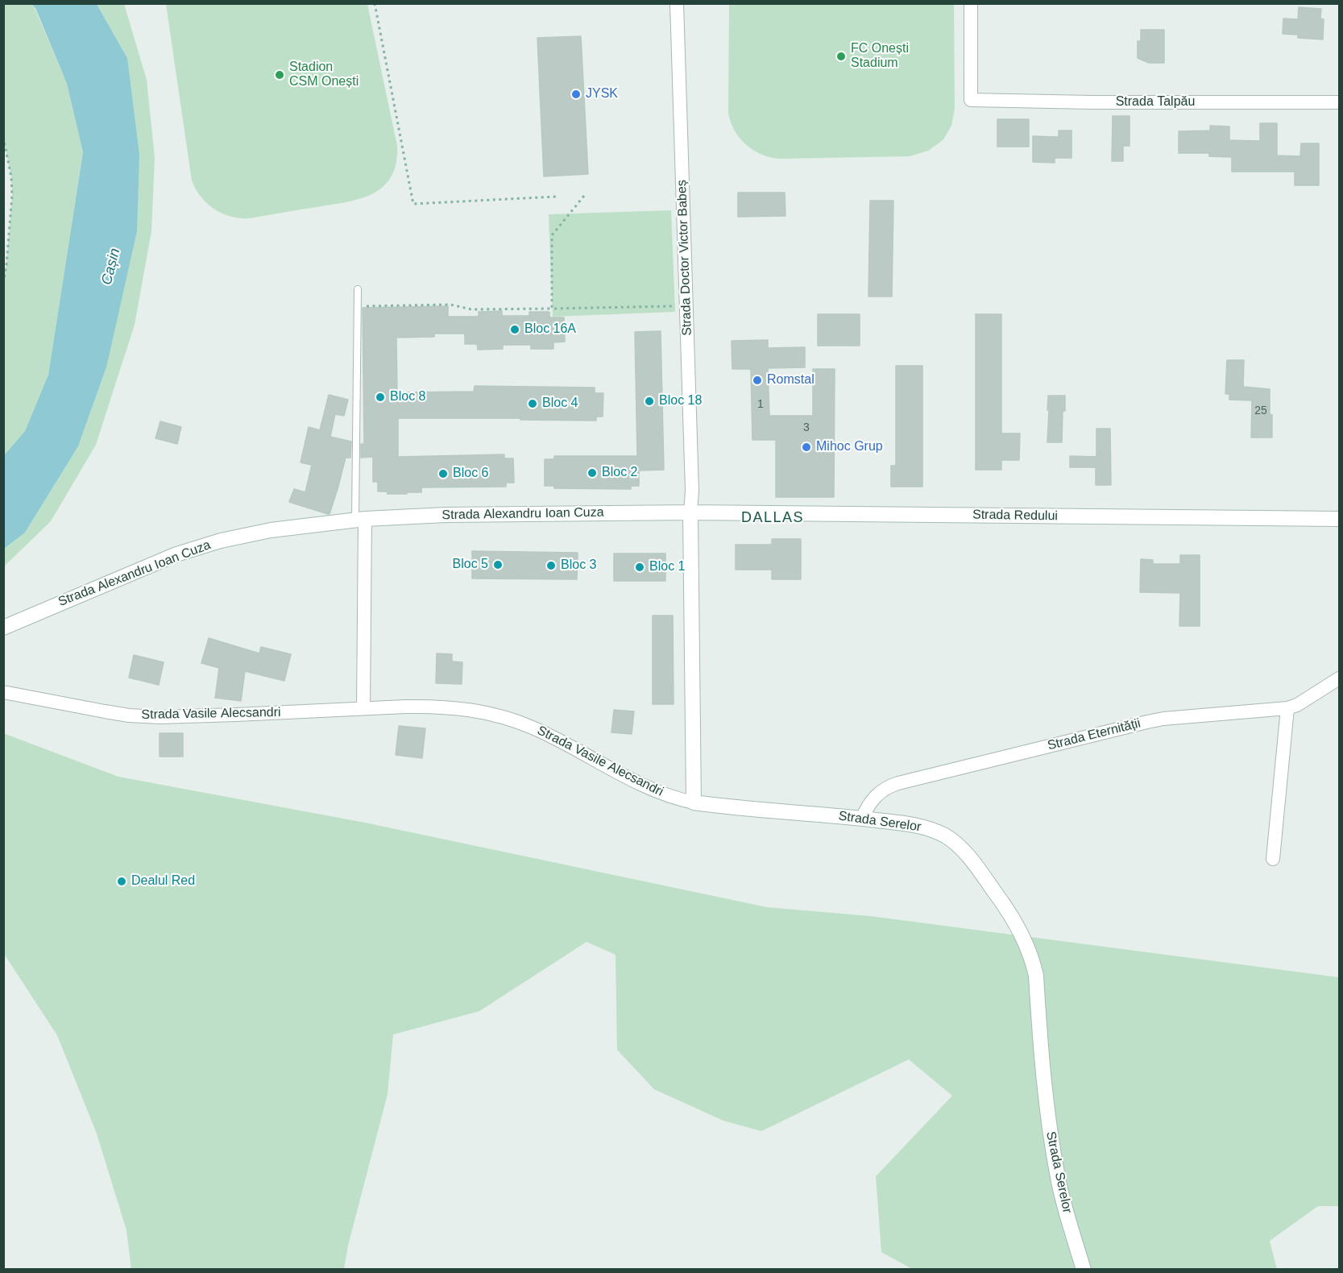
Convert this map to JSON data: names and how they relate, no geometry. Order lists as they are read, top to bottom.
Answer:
{
  "streets": {
    "main road": ["Strada Alexandru Ioan Cuza", "Strada Redului", "Strada Serelor"],
    "street": [
      "Strada Talpău",
      "Strada Doctor Victor Babeș",
      "Strada Vasile Alecsandri",
      "Strada Eternității"
    ]
  },
  "crossings": [
    ["Strada Doctor Victor Babeș", "Strada Alexandru Ioan Cuza"],
    ["Strada Doctor Victor Babeș", "Strada Redului"],
    ["Strada Alexandru Ioan Cuza", "Strada Redului"],
    ["Strada Vasile Alecsandri", "Strada Serelor"],
    ["Strada Eternității", "Strada Serelor"]
  ],
  "districts": ["DALLAS"],
  "water": ["Cașin"],
  "places": [
    "FC Onești Stadium",
    "Stadion CSM Onești",
    "JYSK",
    "Bloc 16A",
    "Romstal",
    "Bloc 8",
    "Bloc 18",
    "Bloc 4",
    "Mihoc Grup",
    "Bloc 2",
    "Bloc 6",
    "Bloc 5",
    "Bloc 3",
    "Bloc 1",
    "Dealul Red"
  ],
  "house_numbers": ["1", "25", "3"]
}
